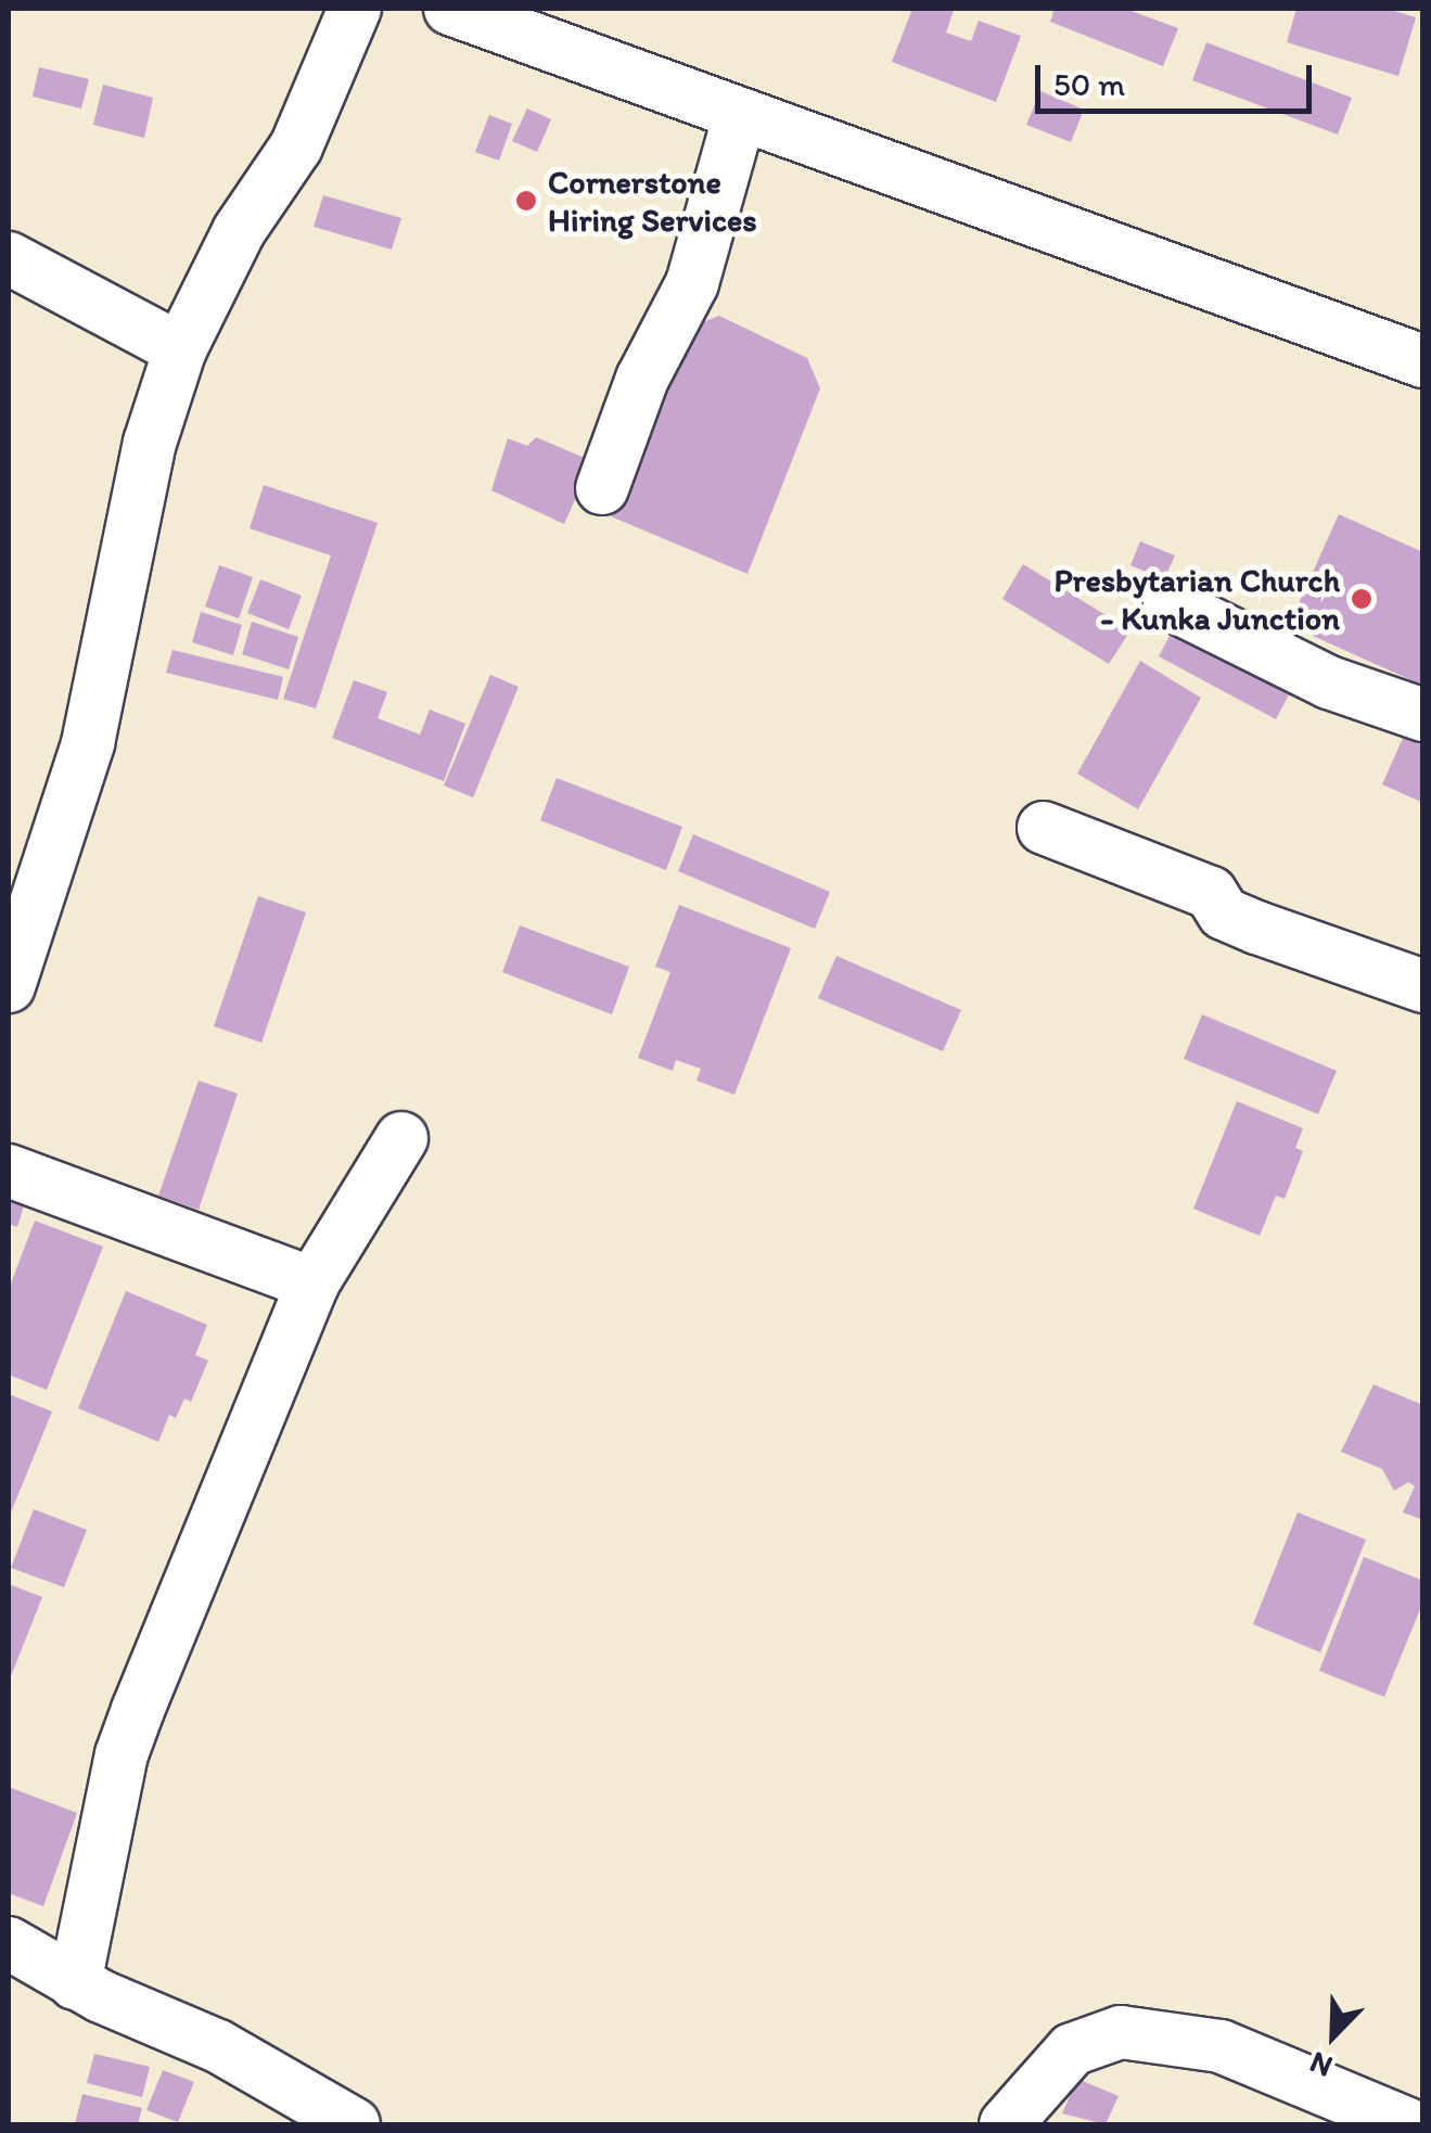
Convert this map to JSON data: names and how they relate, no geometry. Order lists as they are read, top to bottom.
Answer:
{
  "places": ["Cornerstone Hiring Services", "Presbytarian Church - Kunka Junction"],
  "scale_bar": "50 m",
  "north": "bottom left"
}
